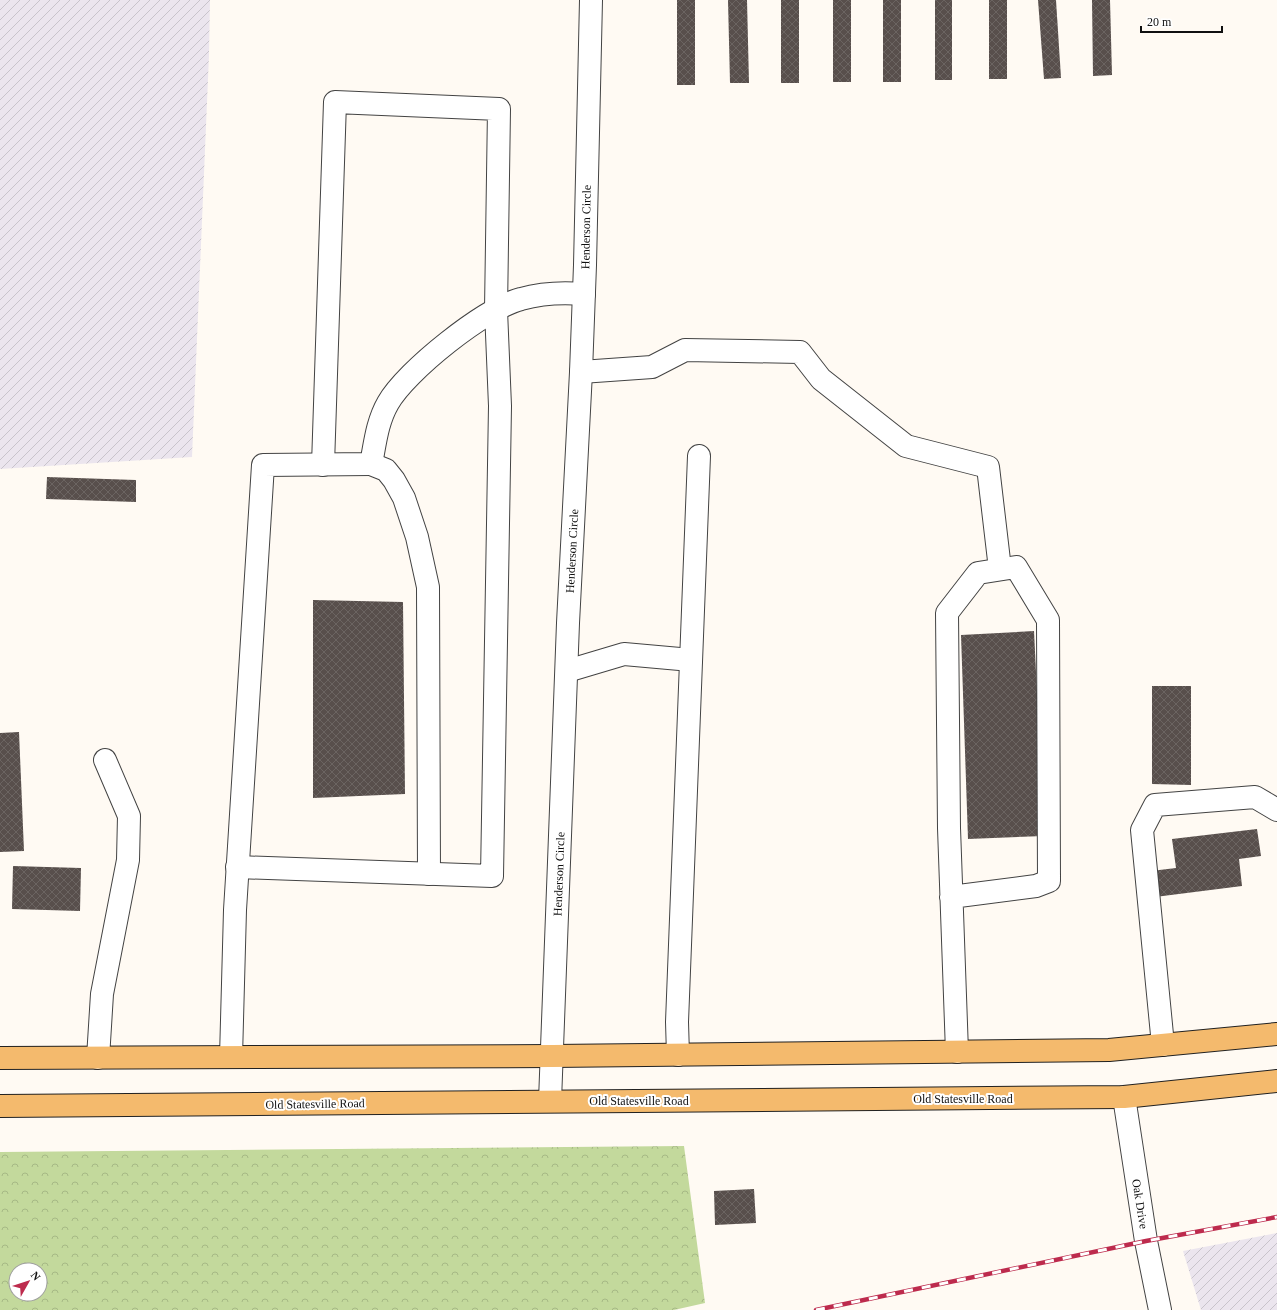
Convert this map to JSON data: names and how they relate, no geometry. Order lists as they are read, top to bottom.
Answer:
{
  "streets": {
    "main road": ["Old Statesville Road"],
    "street": ["Henderson Circle", "Oak Drive"]
  },
  "crossings": [
    ["Henderson Circle", "Old Statesville Road"],
    ["Old Statesville Road", "Oak Drive"]
  ],
  "scale_bar": "20 m",
  "north": "top right"
}
